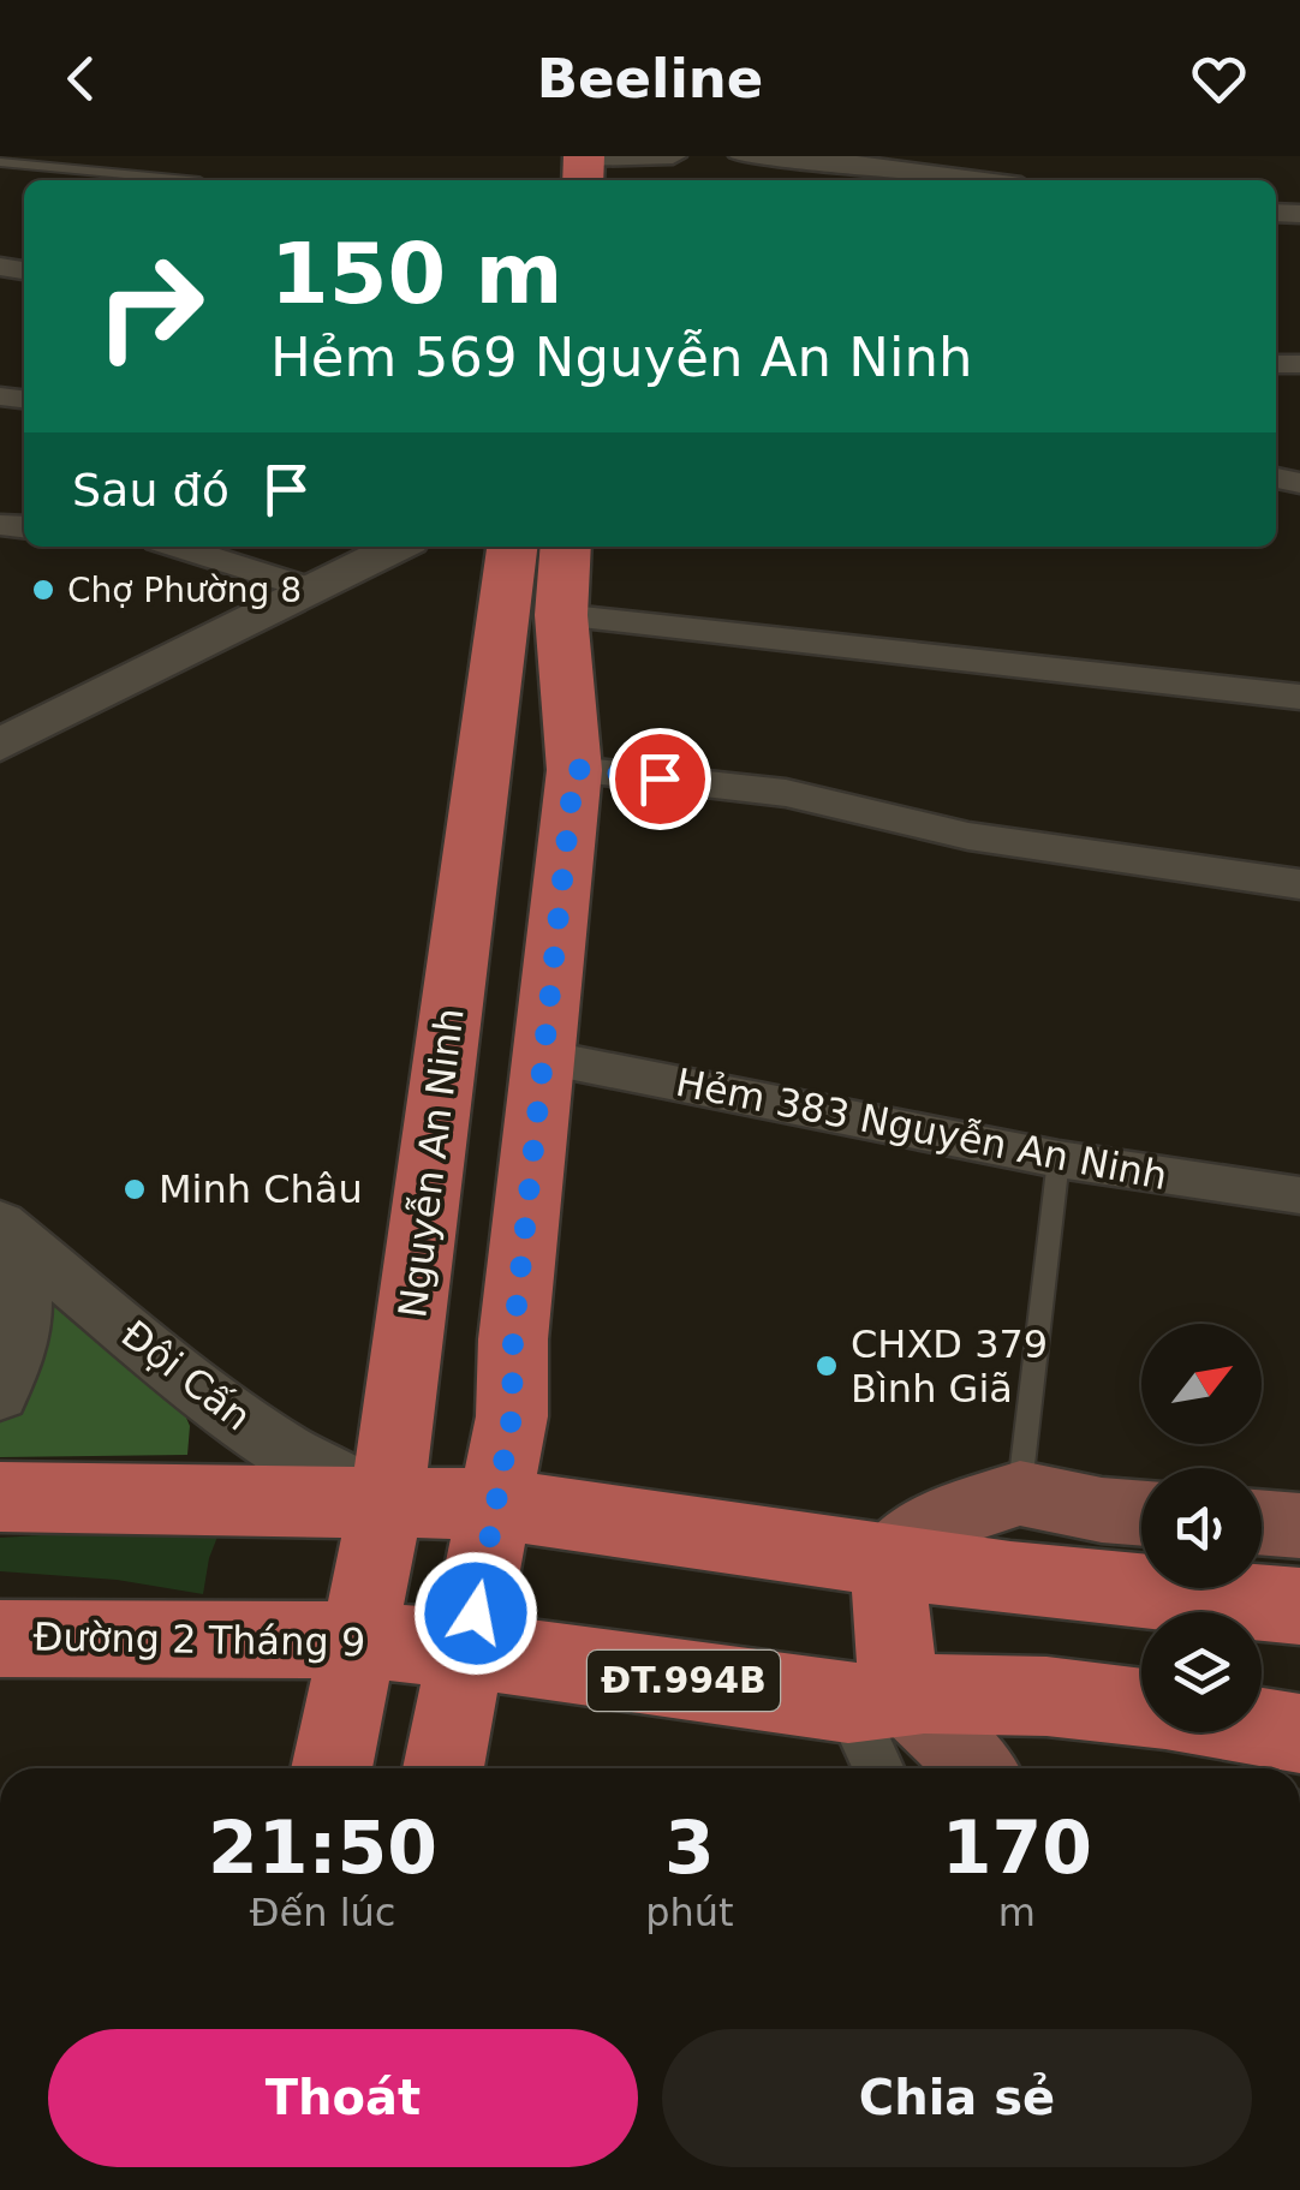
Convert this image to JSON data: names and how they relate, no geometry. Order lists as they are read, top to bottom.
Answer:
{
  "streets": {
    "main road": ["Nguyễn An Ninh", "Đường 2 Tháng 9", "ĐT.994B"],
    "street": ["Hẻm 383 Nguyễn An Ninh", "Đội Cấn"]
  },
  "crossings": [
    ["Nguyễn An Ninh", "Đội Cấn"],
    ["Nguyễn An Ninh", "Đường 2 Tháng 9"]
  ],
  "places": ["Chợ Phường 8", "Minh Châu", "CHXD 379 Bình Giã"],
  "north": "top right",
  "page": {
    "header": "Beeline",
    "turn": ["150 m", "Hẻm 569 Nguyễn An Ninh"],
    "then": "Sau đó",
    "eta": [
      "21:50",
      "Đến lúc",
      "3",
      "phút",
      "170",
      "m"
    ],
    "buttons": ["Thoát", "Chia sẻ"]
  }
}
